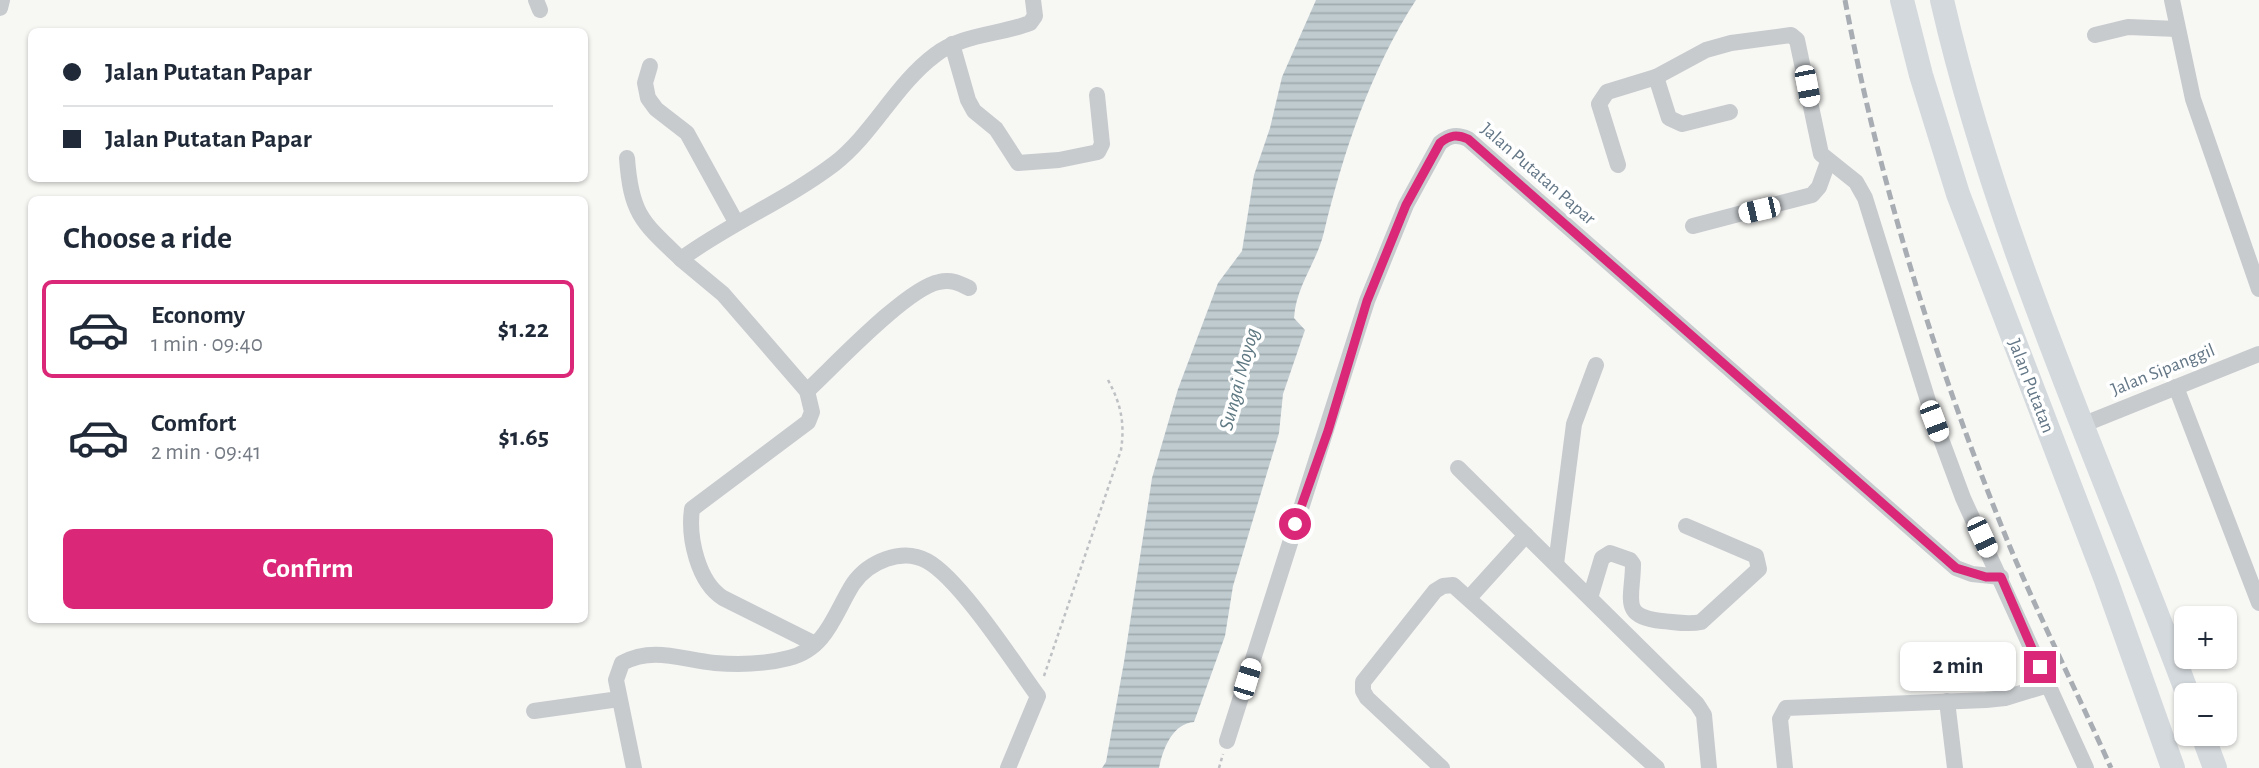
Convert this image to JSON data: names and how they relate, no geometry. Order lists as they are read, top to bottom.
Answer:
{
  "streets": {
    "highway": ["Jalan Putatan"],
    "street": ["Jalan Putatan Papar", "Jalan Sipanggil"]
  },
  "crossings": [
    ["Jalan Sipanggil", "Jalan Putatan"]
  ],
  "water": ["Sungai Moyog"],
  "page": {
    "banner": ["Jalan Putatan Papar", "Jalan Putatan Papar"],
    "heading": "Choose a ride",
    "list": [
      {
        "name": "Economy",
        "note": "1 min · 09:40",
        "value": "$1.22"
      },
      {
        "name": "Comfort",
        "note": "2 min · 09:41",
        "value": "$1.65"
      }
    ],
    "buttons": "Confirm",
    "map_buttons": ["+", "−"],
    "bubble": "2 min"
  }
}
